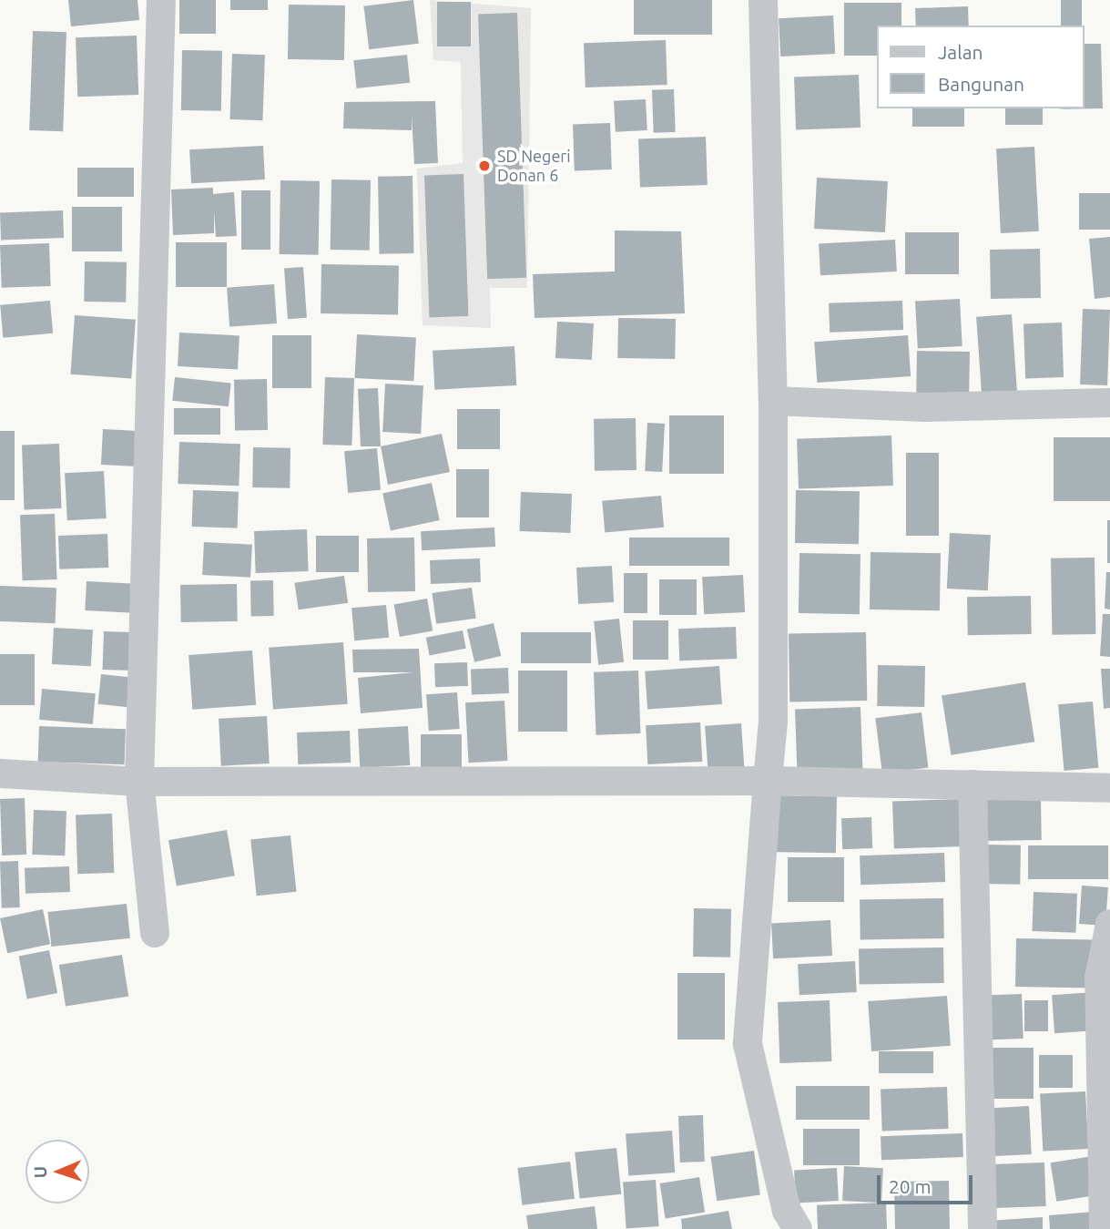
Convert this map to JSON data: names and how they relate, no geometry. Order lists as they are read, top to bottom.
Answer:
{
  "places": ["SD Negeri Donan 6"],
  "legend": ["Jalan", "Bangunan"],
  "scale_bar": "20 m",
  "north": "left"
}
